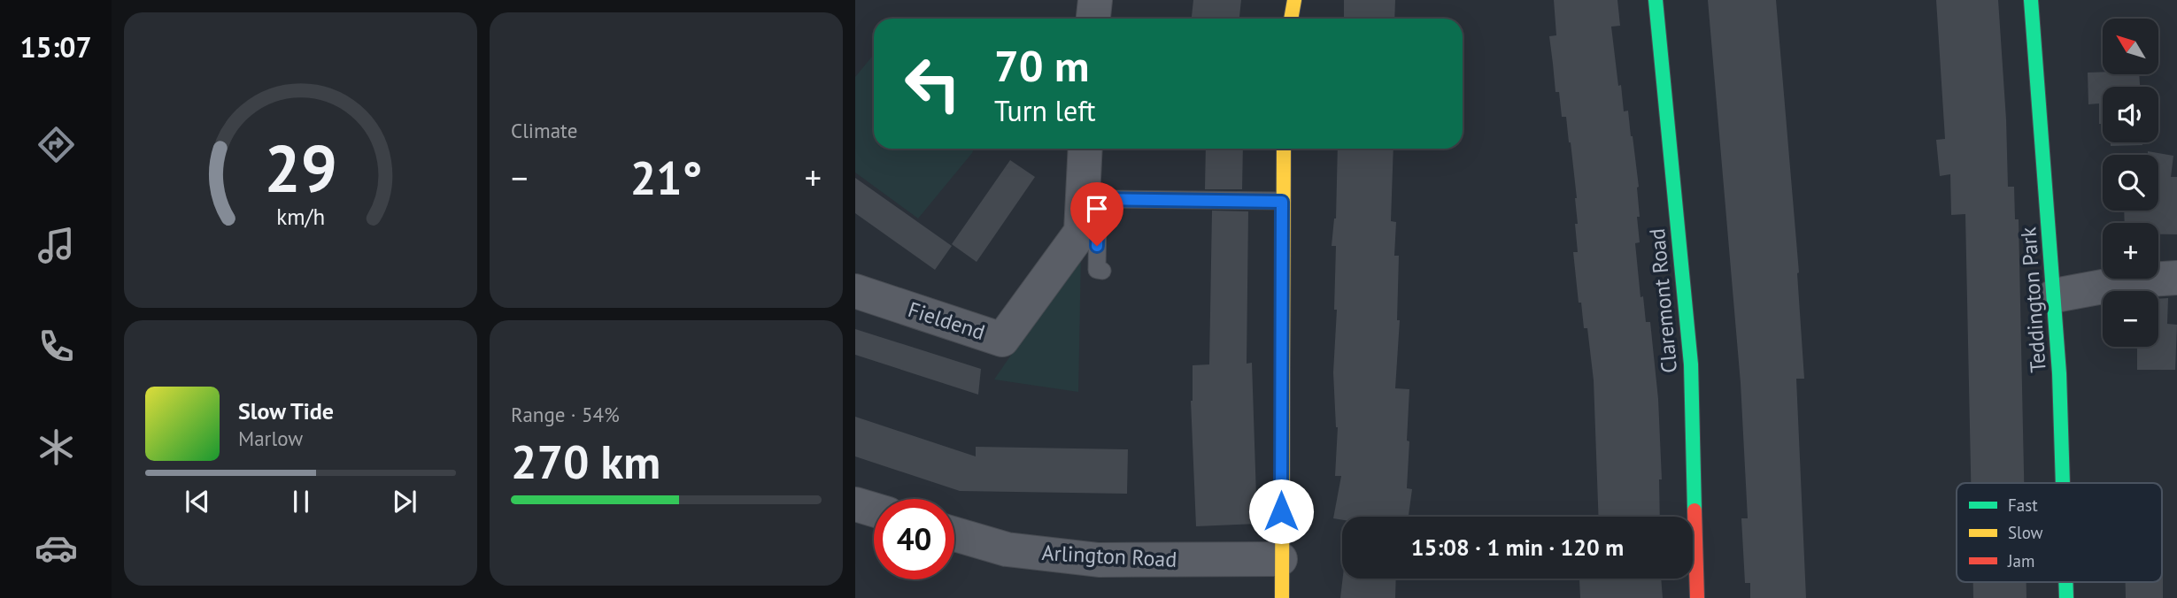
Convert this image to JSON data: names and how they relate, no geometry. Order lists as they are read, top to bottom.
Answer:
{
  "streets": {
    "street": [
      "Teddington Park",
      "Claremont Road",
      "Fieldend",
      "Arlington Road"
    ]
  },
  "legend": ["Fast", "Slow", "Jam"],
  "north": "top left",
  "page": {
    "tabs": "15:07",
    "tile": [
      "Climate",
      ["Range · 54%", "270 km"]
    ],
    "map_buttons": ["+", "−"],
    "turn": ["70 m", "Turn left"],
    "heat": ["−", "21°", "+"],
    "song": ["Slow Tide", "Marlow"],
    "limit": "40",
    "trip": "15:08 · 1 min · 120 m",
    "gauge": ["29", "km/h"]
  }
}
